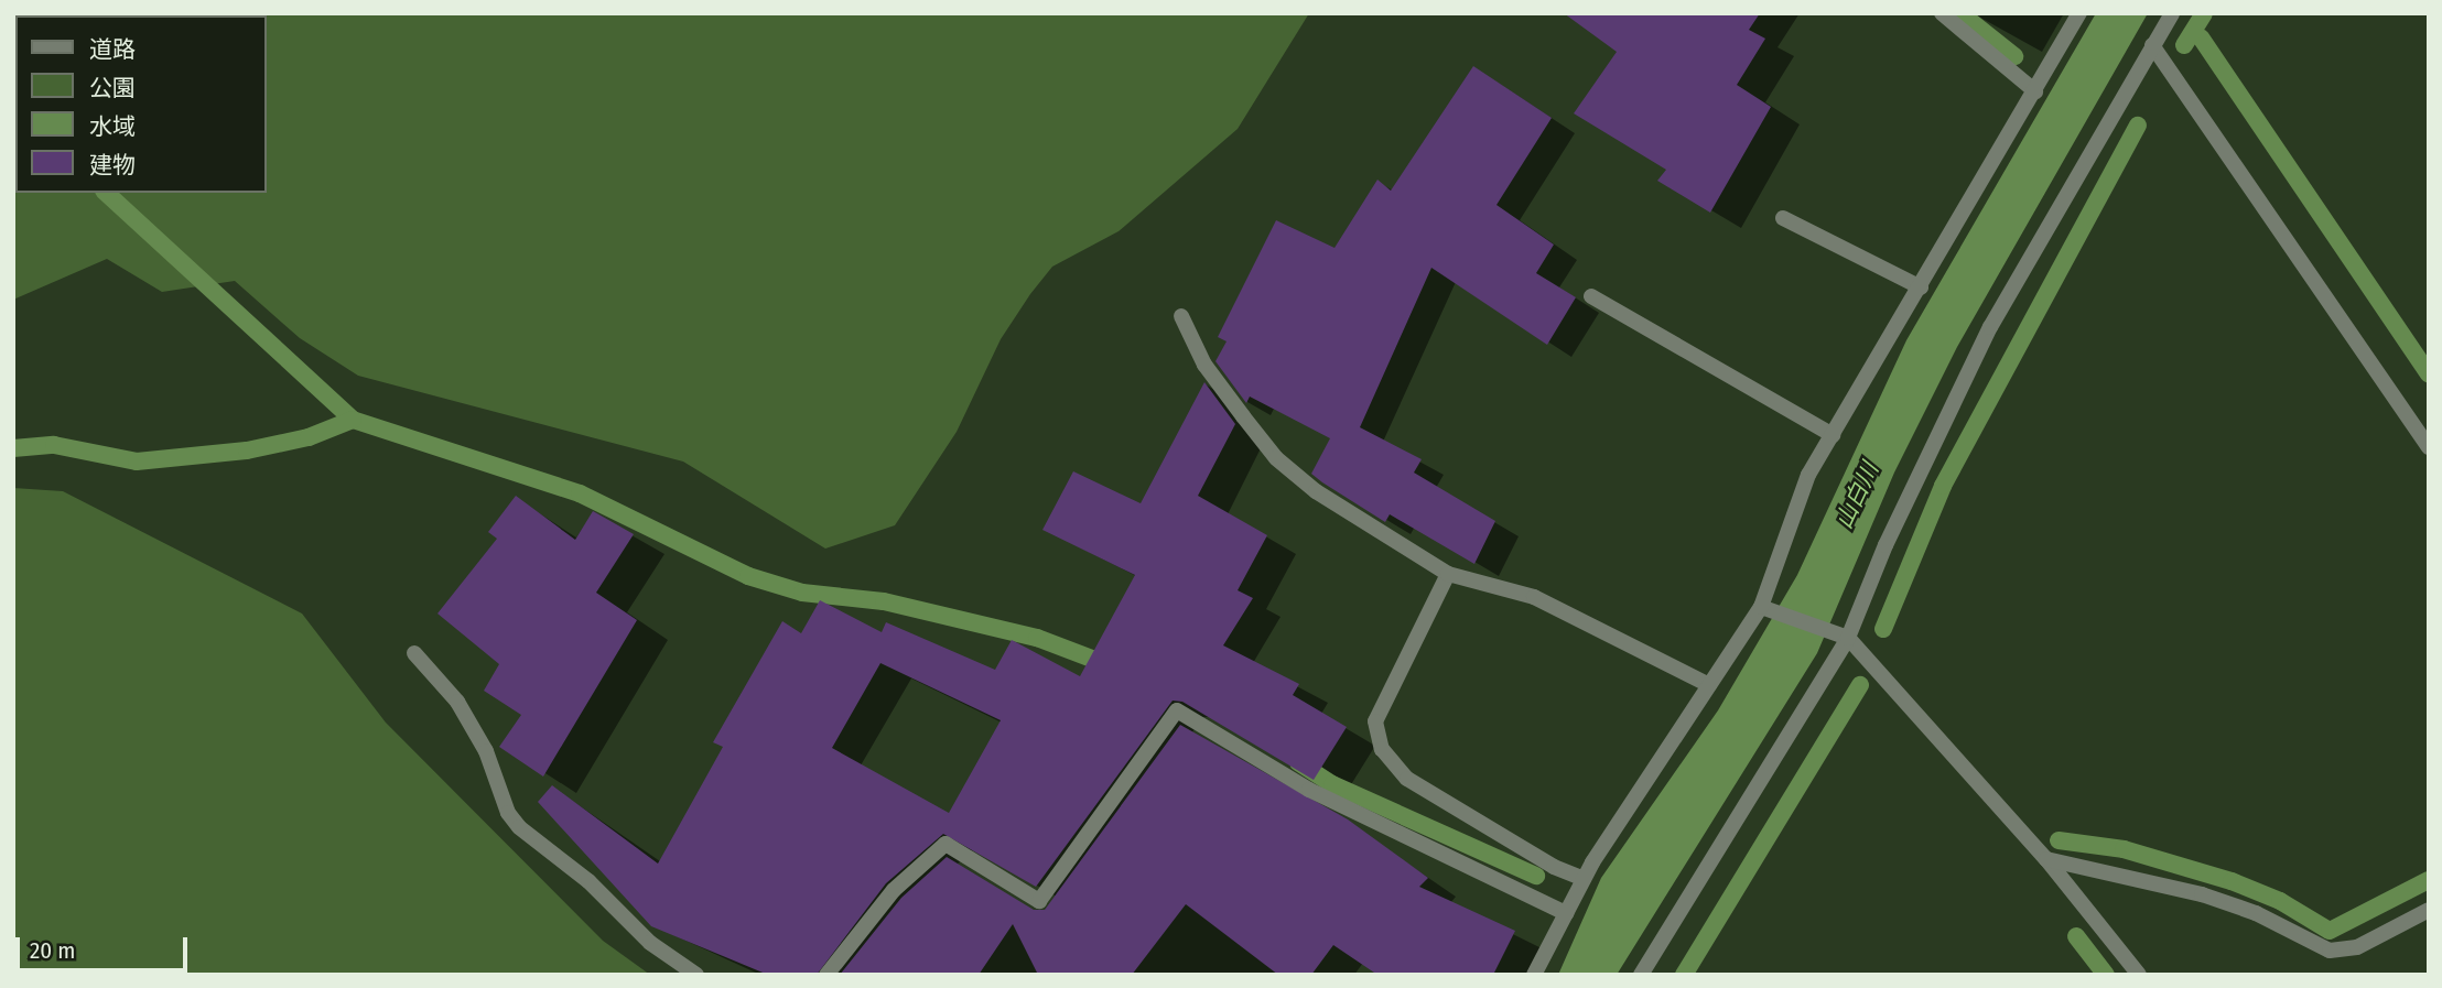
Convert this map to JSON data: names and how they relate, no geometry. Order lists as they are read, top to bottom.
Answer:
{
  "water": ["山白川"],
  "legend": [
    "道路",
    "公園",
    "水域",
    "建物"
  ],
  "scale_bar": "20 m"
}
